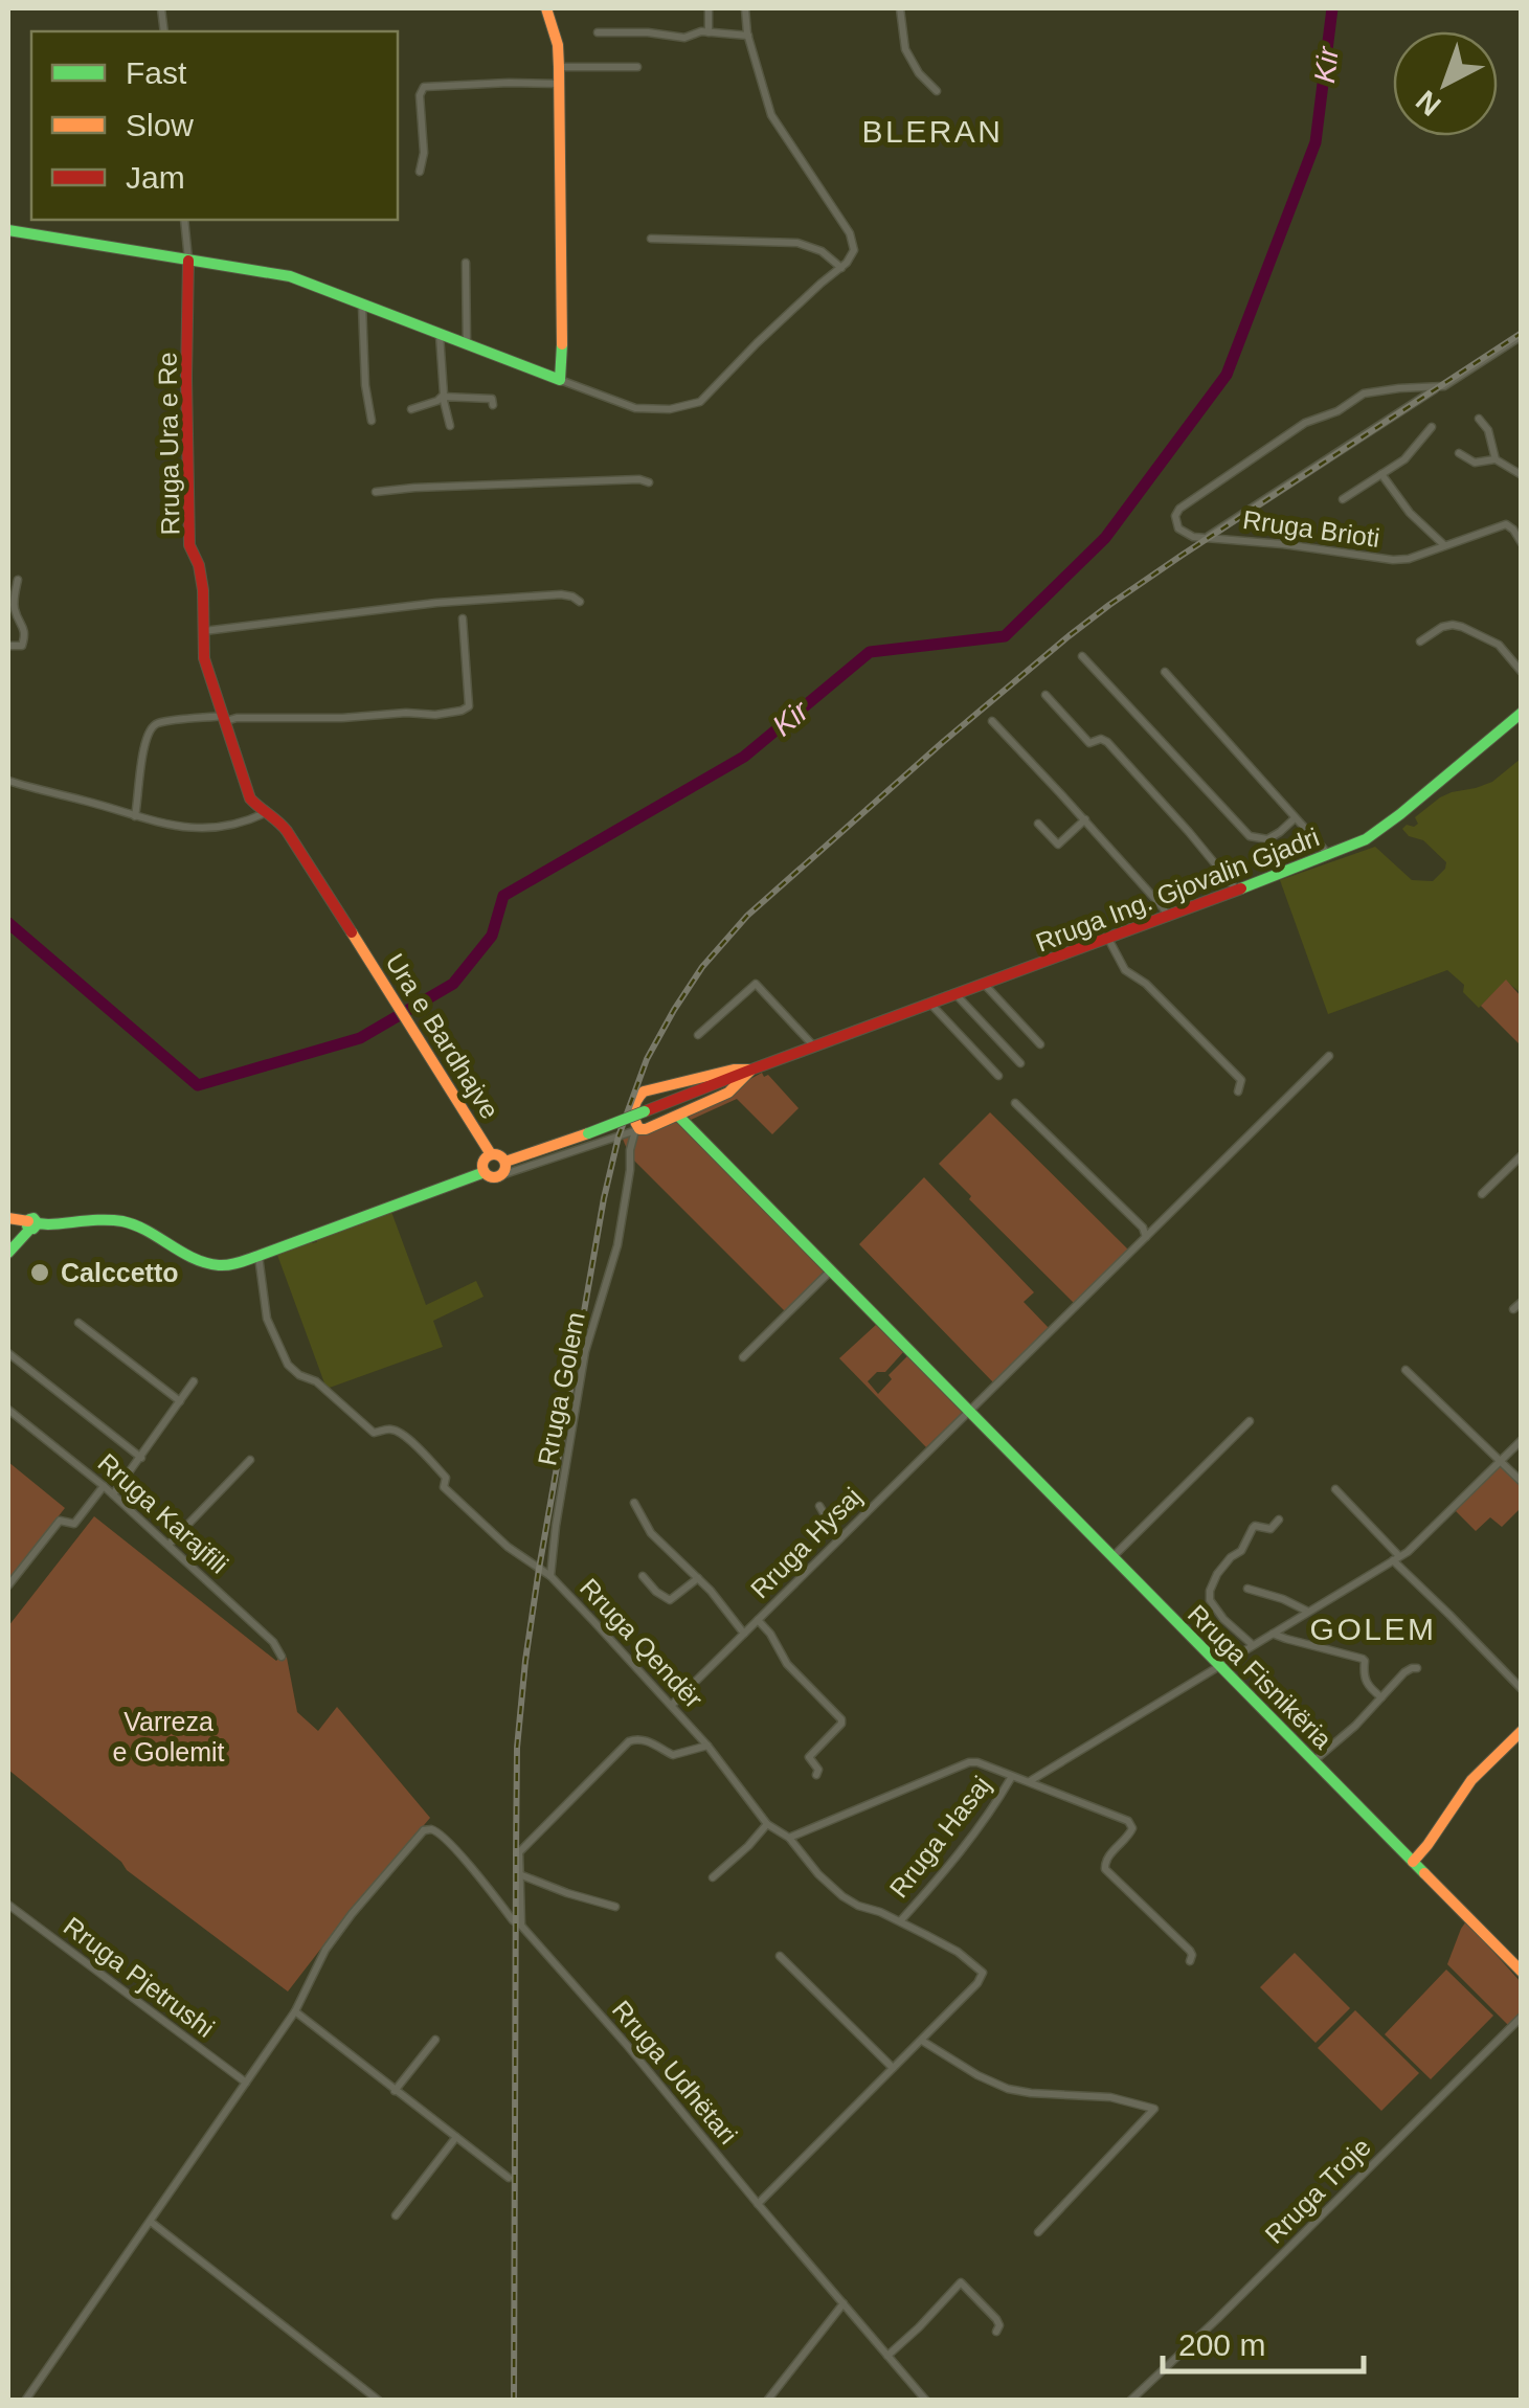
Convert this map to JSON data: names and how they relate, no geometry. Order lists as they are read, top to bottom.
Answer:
{
  "streets": {
    "street": [
      "Rruga Ura e Re",
      "Rruga Brioti",
      "Rruga Ing. Gjovalin Gjadri",
      "Ura e Bardhajve",
      "Rruga Golem",
      "Rruga Karajfili",
      "Rruga Hysaj",
      "Rruga Qendër",
      "Rruga Fisnikëria",
      "Rruga Hasaj",
      "Rruga Pjetrushi",
      "Rruga Udhëtari",
      "Rruga Troje"
    ]
  },
  "crossings": [
    ["Rruga Ura e Re", "Ura e Bardhajve"],
    ["Rruga Ing. Gjovalin Gjadri", "Ura e Bardhajve"],
    ["Rruga Golem", "Rruga Qendër"],
    ["Rruga Hysaj", "Rruga Qendër"],
    ["Rruga Hysaj", "Rruga Fisnikëria"],
    ["Rruga Qendër", "Rruga Hasaj"],
    ["Rruga Qendër", "Rruga Udhëtari"]
  ],
  "districts": ["BLERAN", "GOLEM"],
  "water": ["Kir"],
  "parks": ["Varreza e Golemit"],
  "places": ["Calccetto"],
  "legend": ["Fast", "Slow", "Jam"],
  "scale_bar": "200 m",
  "north": "bottom left"
}
